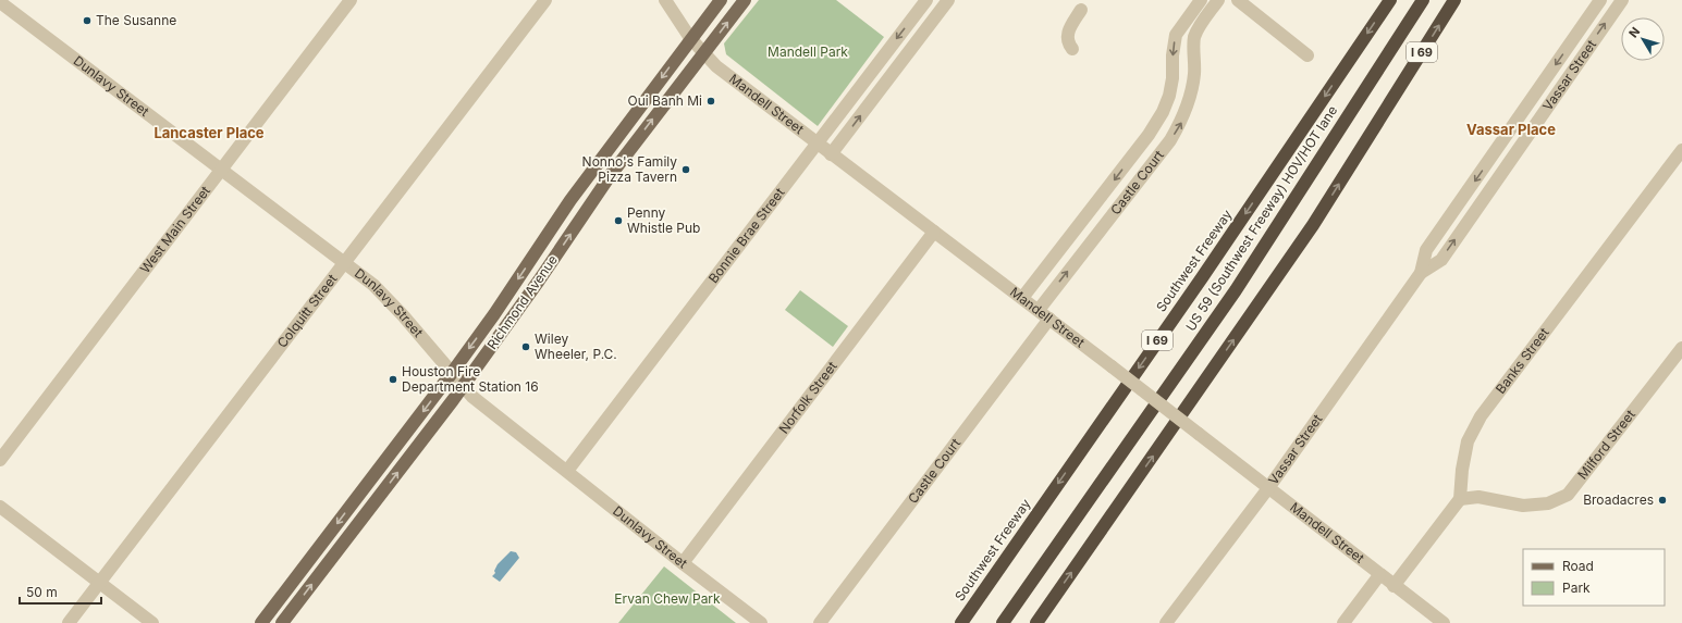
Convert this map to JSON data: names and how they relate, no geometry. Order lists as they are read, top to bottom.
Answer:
{
  "streets": {
    "highway": ["I 69", "US 59 (Southwest Freeway) HOV/HOT lane", "Southwest Freeway"],
    "main road": ["Richmond Avenue"],
    "street": [
      "Vassar Street",
      "Dunlavy Street",
      "Mandell Street",
      "Castle Court",
      "West Main Street",
      "Bonnie Brae Street",
      "Colquitt Street",
      "Banks Street",
      "Norfolk Street",
      "Milford Street"
    ]
  },
  "crossings": [
    ["Vassar Street", "Mandell Street"],
    ["Dunlavy Street", "West Main Street"],
    ["Dunlavy Street", "Bonnie Brae Street"],
    ["Dunlavy Street", "Richmond Avenue"],
    ["Dunlavy Street", "Colquitt Street"],
    ["Dunlavy Street", "Norfolk Street"],
    ["Mandell Street", "Castle Court"],
    ["Mandell Street", "Bonnie Brae Street"],
    ["Mandell Street", "Richmond Avenue"],
    ["Mandell Street", "Norfolk Street"],
    ["Banks Street", "Milford Street"]
  ],
  "districts": ["Vassar Place", "Lancaster Place"],
  "parks": ["Mandell Park", "Ervan Chew Park"],
  "places": [
    "The Susanne",
    "Oui Banh Mi",
    "Nonno's Family Pizza Tavern",
    "Penny Whistle Pub",
    "Wiley Wheeler, P.C.",
    "Houston Fire Department Station 16",
    "Broadacres"
  ],
  "legend": ["Road", "Park"],
  "scale_bar": "50 m",
  "north": "top left"
}
